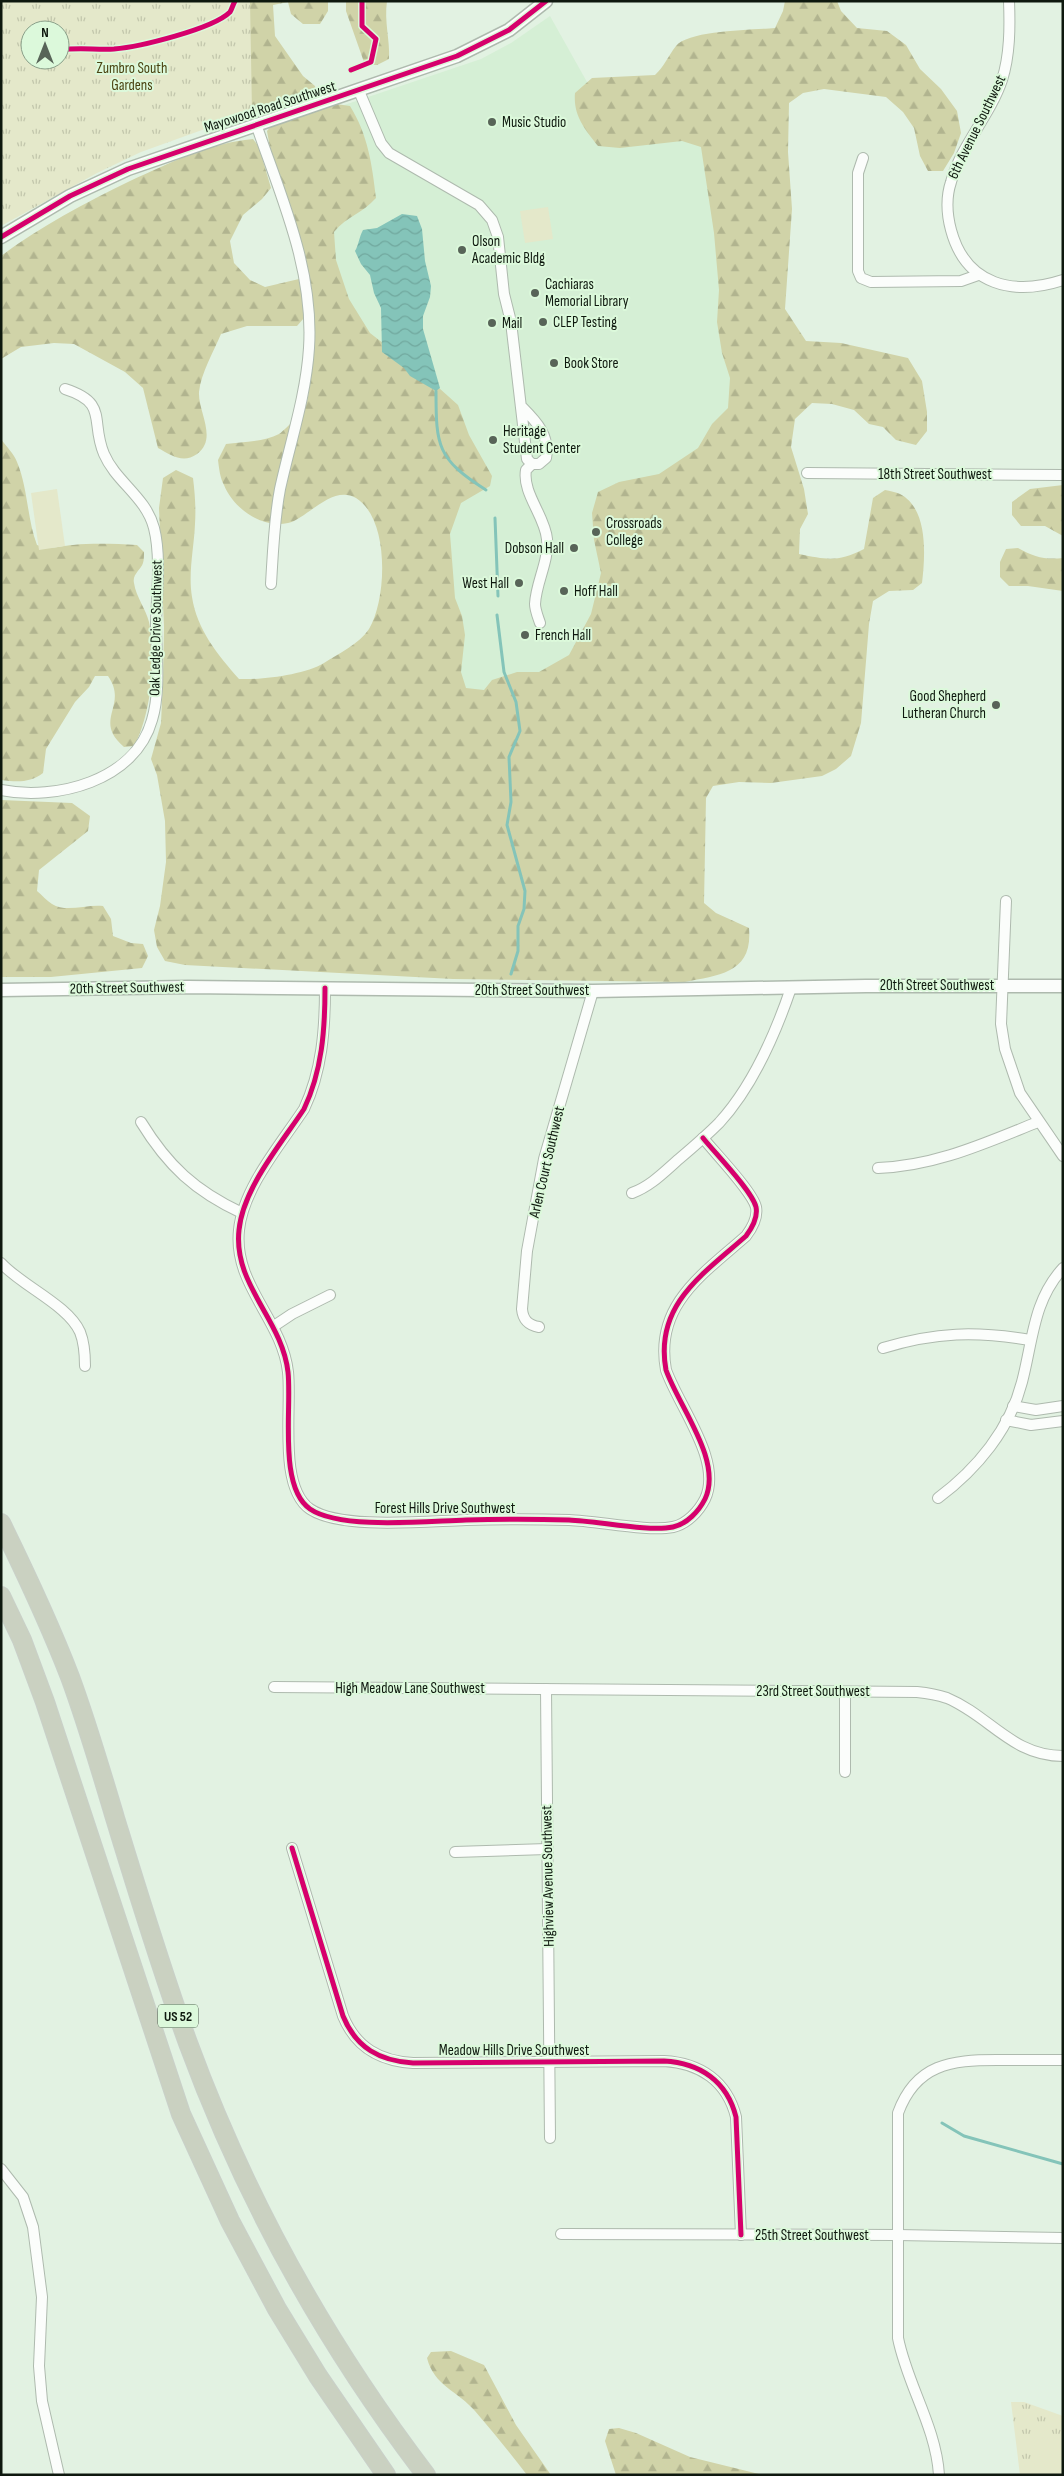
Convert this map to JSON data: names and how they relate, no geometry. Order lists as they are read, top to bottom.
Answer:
{
  "streets": {
    "highway": ["US 52"],
    "street": [
      "Mayowood Road Southwest",
      "6th Avenue Southwest",
      "18th Street Southwest",
      "Oak Ledge Drive Southwest",
      "20th Street Southwest",
      "Arlen Court Southwest",
      "Forest Hills Drive Southwest",
      "High Meadow Lane Southwest",
      "23rd Street Southwest",
      "Highview Avenue Southwest",
      "Meadow Hills Drive Southwest",
      "25th Street Southwest"
    ]
  },
  "crossings": [
    ["20th Street Southwest", "Arlen Court Southwest"],
    ["20th Street Southwest", "Forest Hills Drive Southwest"],
    ["High Meadow Lane Southwest", "23rd Street Southwest"],
    ["High Meadow Lane Southwest", "Highview Avenue Southwest"],
    ["23rd Street Southwest", "Highview Avenue Southwest"],
    ["Highview Avenue Southwest", "Meadow Hills Drive Southwest"],
    ["Meadow Hills Drive Southwest", "25th Street Southwest"]
  ],
  "parks": ["Zumbro South Gardens"],
  "places": [
    "Music Studio",
    "Olson Academic Bldg",
    "Cachiaras Memorial Library",
    "CLEP Testing",
    "Mail",
    "Book Store",
    "Heritage Student Center",
    "Crossroads College",
    "Dobson Hall",
    "West Hall",
    "Hoff Hall",
    "French Hall",
    "Good Shepherd Lutheran Church"
  ],
  "north": "top"
}
